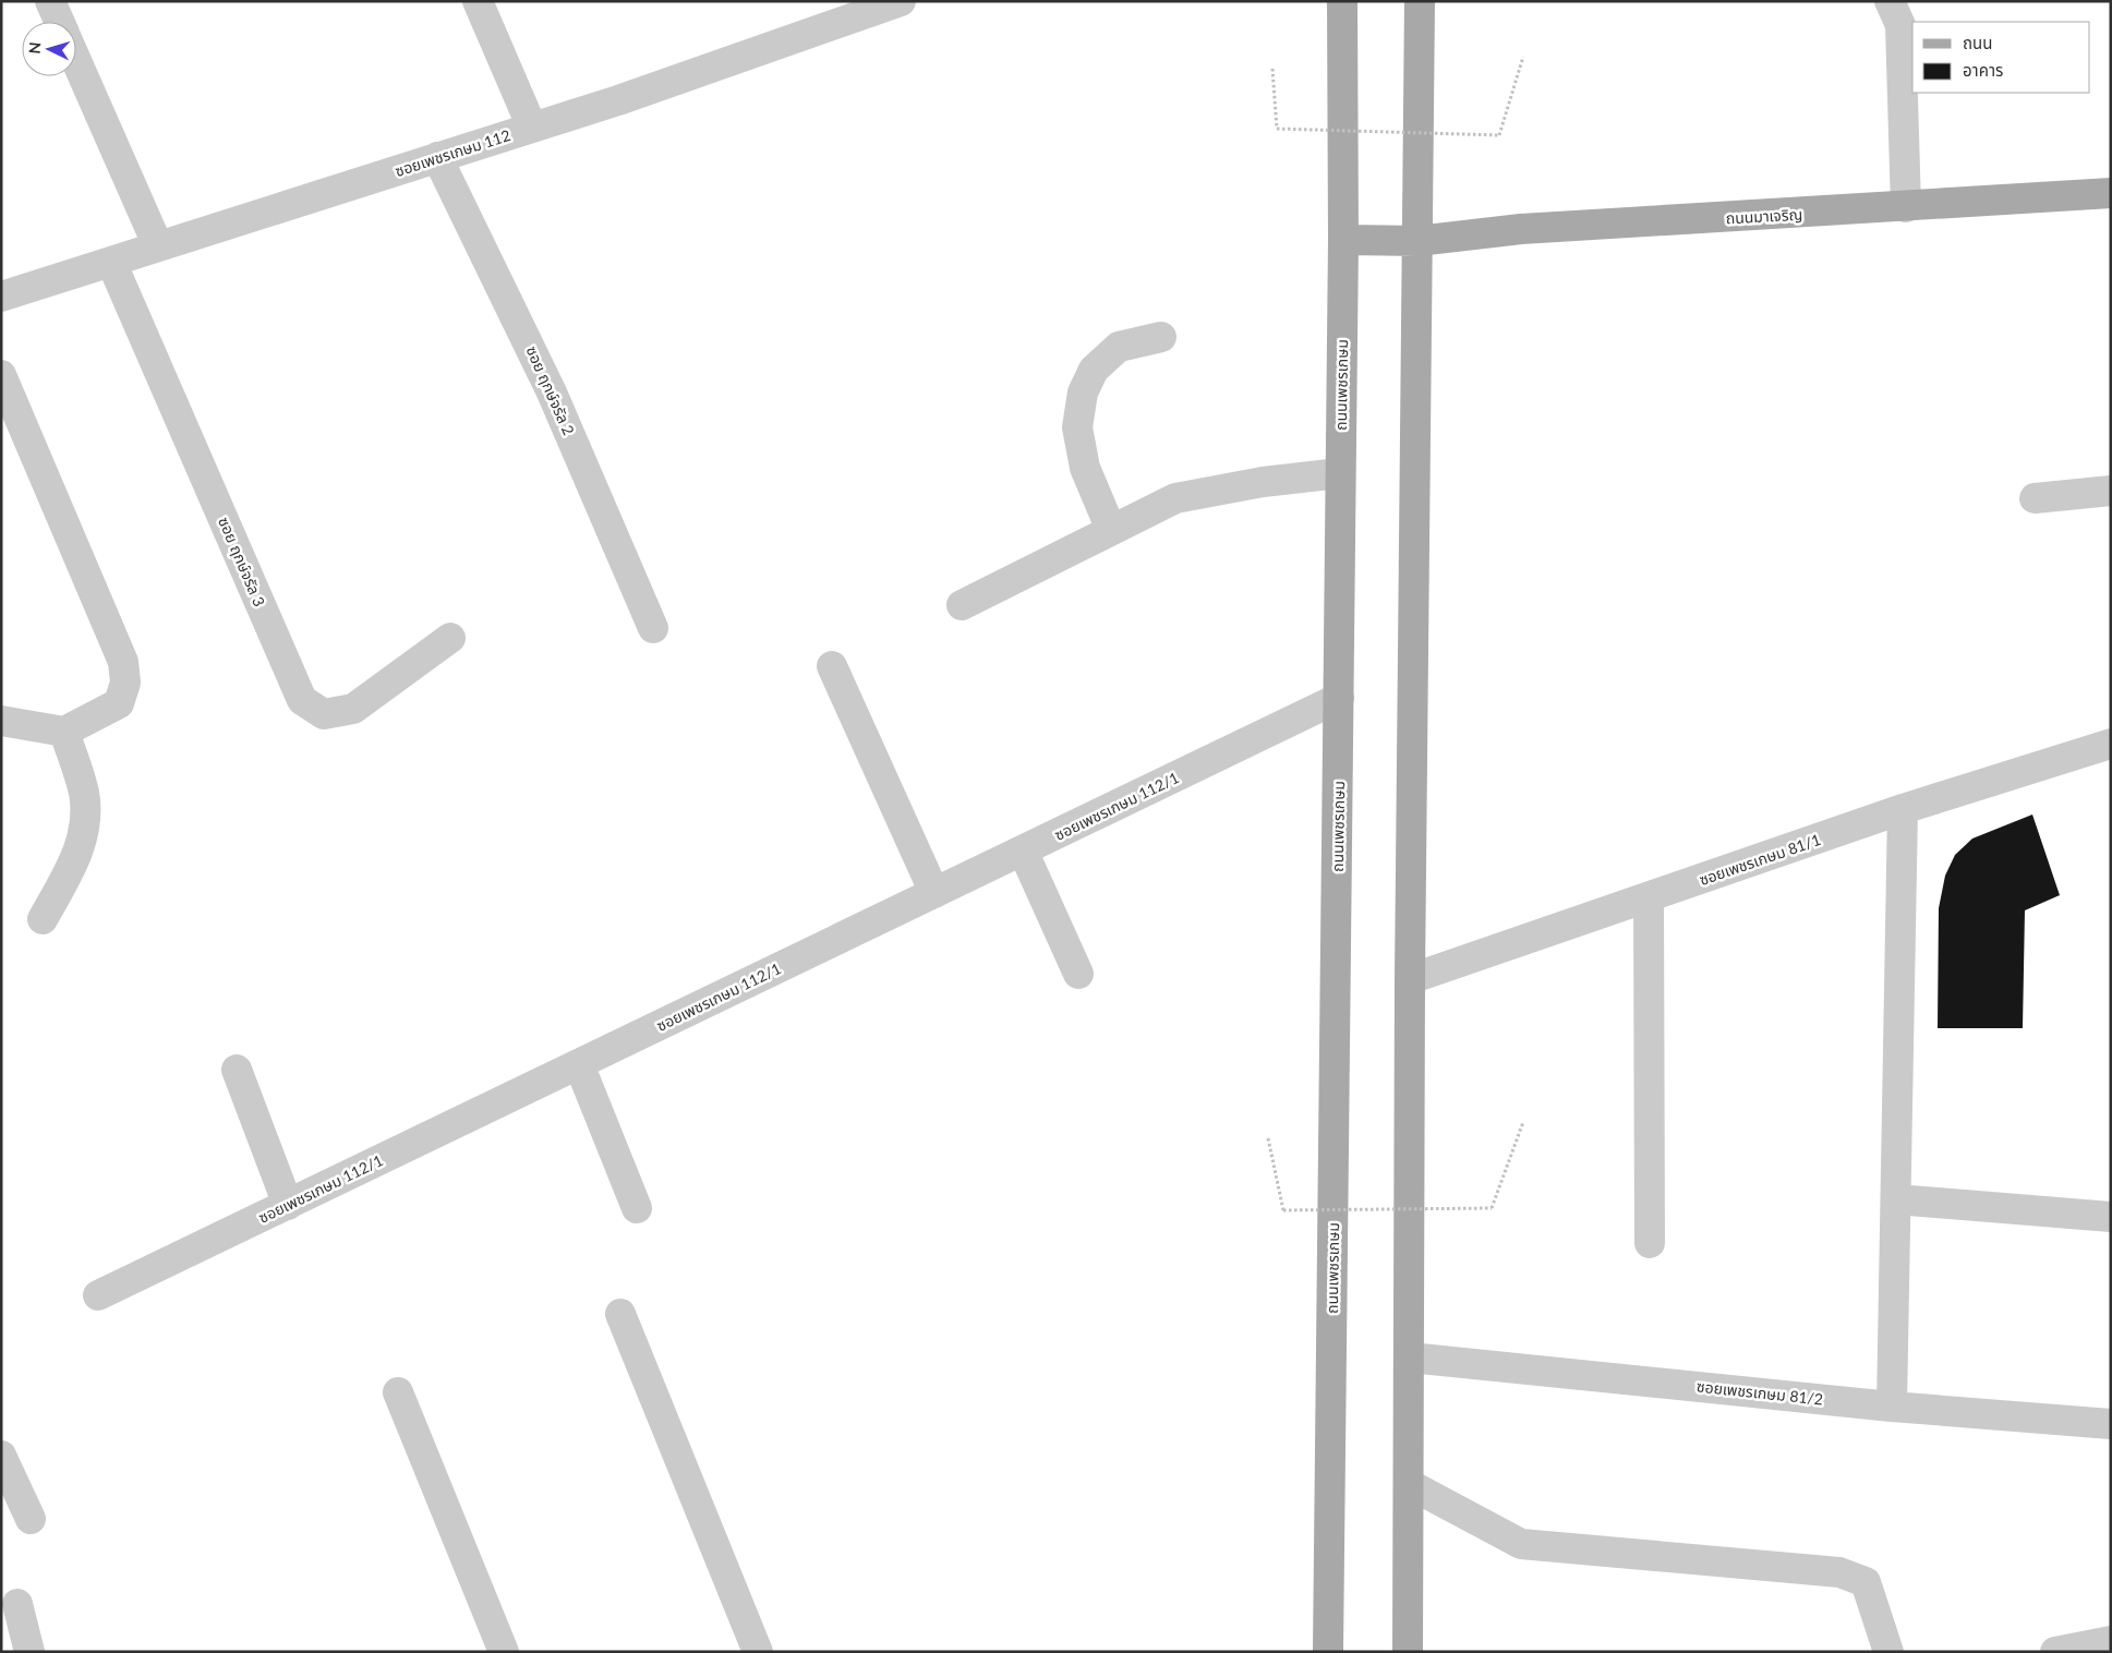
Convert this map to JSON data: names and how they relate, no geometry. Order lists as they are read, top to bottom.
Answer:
{
  "streets": {
    "main road": ["ถนนมาเจริญ", "ถนนเพชรเกษม"],
    "street": [
      "ซอยเพชรเกษม 112",
      "ซอย ฤกษ์จรัล 2",
      "ซอย ฤกษ์จรัล 3",
      "ซอยเพชรเกษม 112/1",
      "ซอยเพชรเกษม 81/1",
      "ซอยเพชรเกษม 81/2"
    ]
  },
  "crossings": [
    ["ซอยเพชรเกษม 112", "ซอย ฤกษ์จรัล 2"],
    ["ซอยเพชรเกษม 112", "ซอย ฤกษ์จรัล 3"],
    ["ถนนมาเจริญ", "ถนนเพชรเกษม"],
    ["ถนนเพชรเกษม", "ซอยเพชรเกษม 112/1"]
  ],
  "legend": ["ถนน", "อาคาร"],
  "north": "left"
}
